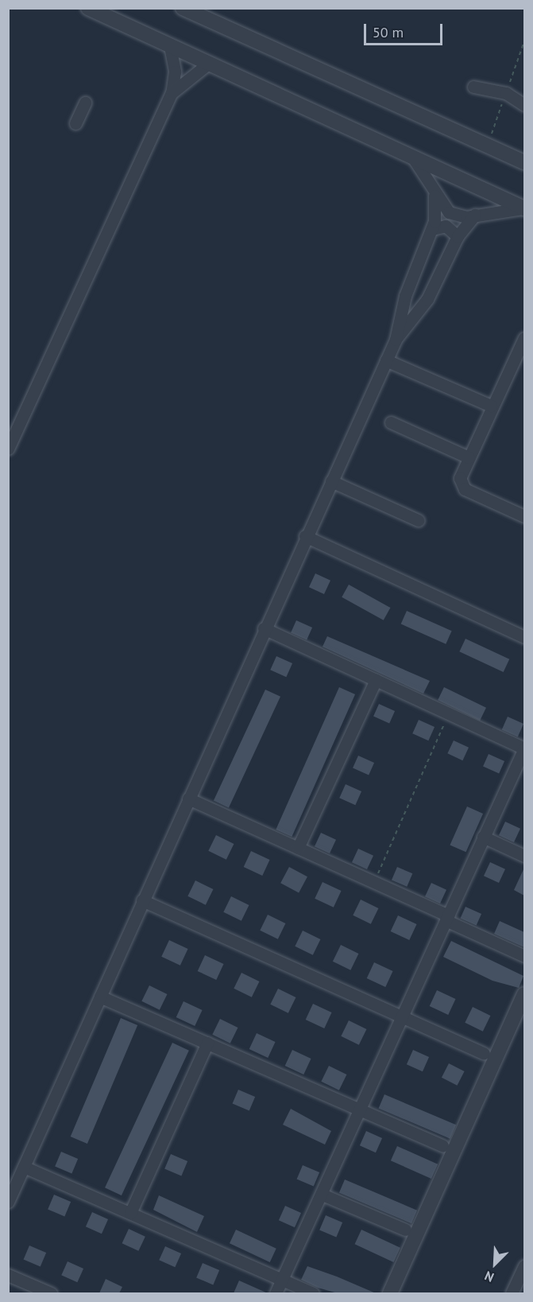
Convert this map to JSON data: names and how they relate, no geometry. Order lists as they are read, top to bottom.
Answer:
{
  "scale_bar": "50 m",
  "north": "bottom left"
}
